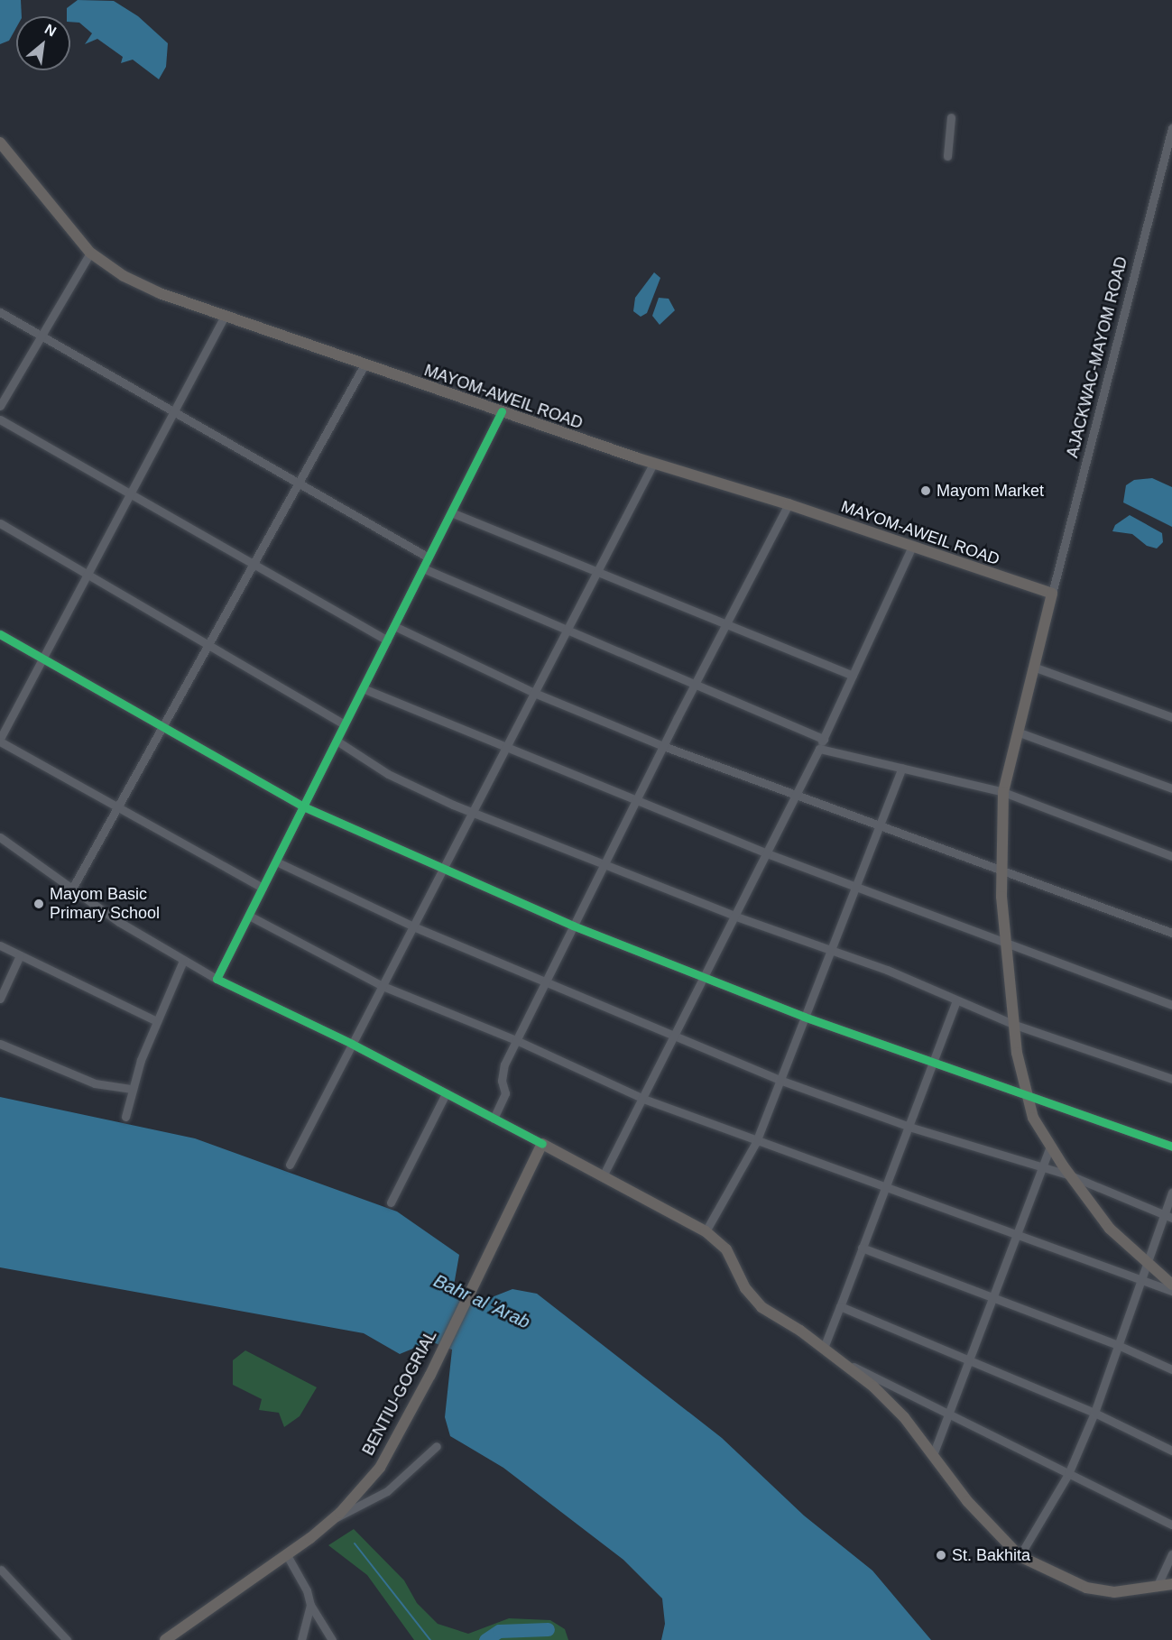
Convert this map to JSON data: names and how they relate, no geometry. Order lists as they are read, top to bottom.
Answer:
{
  "streets": {
    "main road": ["MAYOM-AWEIL ROAD", "BENTIU-GOGRIAL"],
    "street": ["AJACKWAC-MAYOM ROAD"]
  },
  "crossings": [
    ["AJACKWAC-MAYOM ROAD", "MAYOM-AWEIL ROAD"]
  ],
  "water": ["Bahr al 'Arab"],
  "places": ["Mayom Market", "Mayom Basic Primary School", "St. Bakhita"],
  "north": "top right"
}
